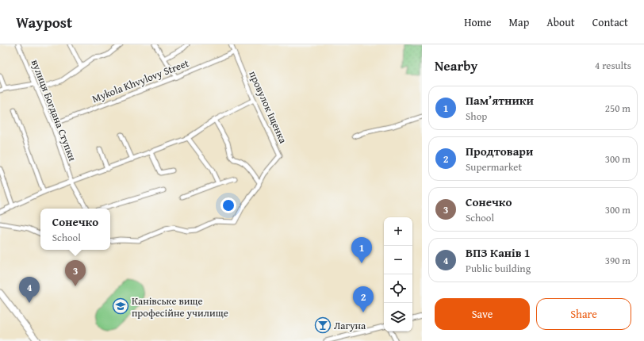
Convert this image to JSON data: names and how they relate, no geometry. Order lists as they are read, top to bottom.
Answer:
{
  "streets": {
    "street": ["Mykola Khvylovy Street", "провулок Іщенка", "вулиця Богдана Ступки"]
  },
  "crossings": [
    ["Mykola Khvylovy Street", "провулок Іщенка"],
    ["Mykola Khvylovy Street", "вулиця Богдана Ступки"]
  ],
  "places": {
    "school or university": ["Канівське вище професійне училище"],
    "bar": ["Лагуна"]
  },
  "page": {
    "header": "Waypost",
    "nav": [
      "Home",
      "Map",
      "About",
      "Contact"
    ],
    "heading": ["Nearby", "4 results"],
    "list": [
      {
        "mark": "1",
        "name": "Пам’ятники",
        "note": "Shop",
        "value": "250 m"
      },
      {
        "mark": "2",
        "name": "Продтовари",
        "note": "Supermarket",
        "value": "300 m"
      },
      {
        "mark": "3",
        "name": "Сонечко",
        "note": "School",
        "value": "300 m"
      },
      {
        "mark": "4",
        "name": "ВПЗ Канів 1",
        "note": "Public building",
        "value": "390 m"
      }
    ],
    "popup": ["Сонечко", "School"],
    "map_buttons": ["+", "−"],
    "pins": [
      "1",
      "3",
      "4",
      "2"
    ],
    "buttons": ["Save", "Share"]
  }
}
